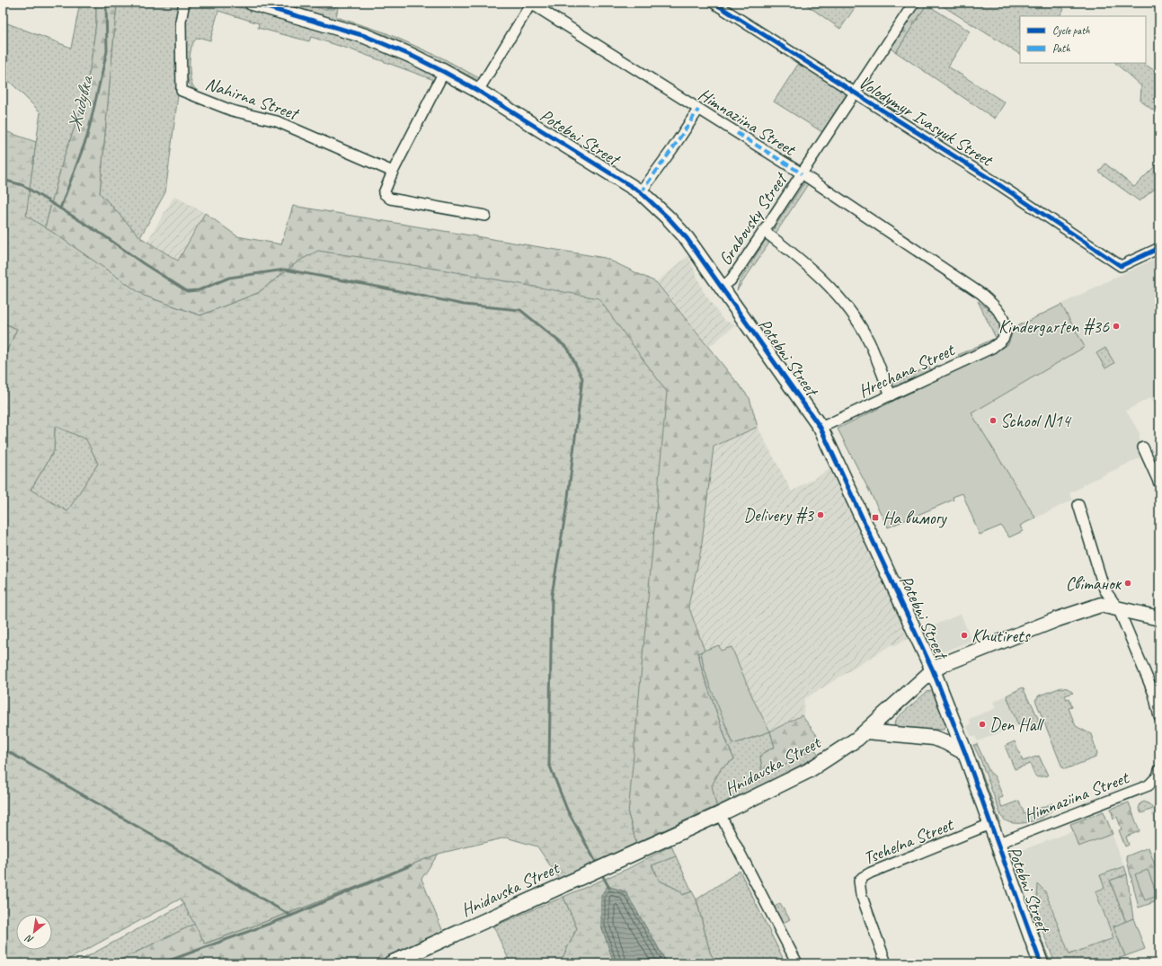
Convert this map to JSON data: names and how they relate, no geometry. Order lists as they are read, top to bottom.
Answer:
{
  "streets": {
    "street": [
      "Nahirna Street",
      "Volodymyr Ivasyuk Street",
      "Himnaziina Street",
      "Potebni Street",
      "Grabovsky Street",
      "Hrechana Street",
      "Hnidavska Street",
      "Tsehelna Street"
    ]
  },
  "crossings": [
    ["Volodymyr Ivasyuk Street", "Grabovsky Street"],
    ["Himnaziina Street", "Potebni Street"],
    ["Himnaziina Street", "Grabovsky Street"],
    ["Himnaziina Street", "Hrechana Street"],
    ["Potebni Street", "Grabovsky Street"],
    ["Potebni Street", "Hrechana Street"],
    ["Potebni Street", "Hnidavska Street"],
    ["Potebni Street", "Tsehelna Street"]
  ],
  "water": ["Жидувка"],
  "places": {
    "other": [
      "Kindergarten #36",
      "School N14",
      "Delivery #3",
      "Світанок",
      "Khutirets",
      "Den Hall"
    ],
    "transit": ["На вимогу"]
  },
  "legend": ["Cycle path", "Path"],
  "north": "bottom left"
}
